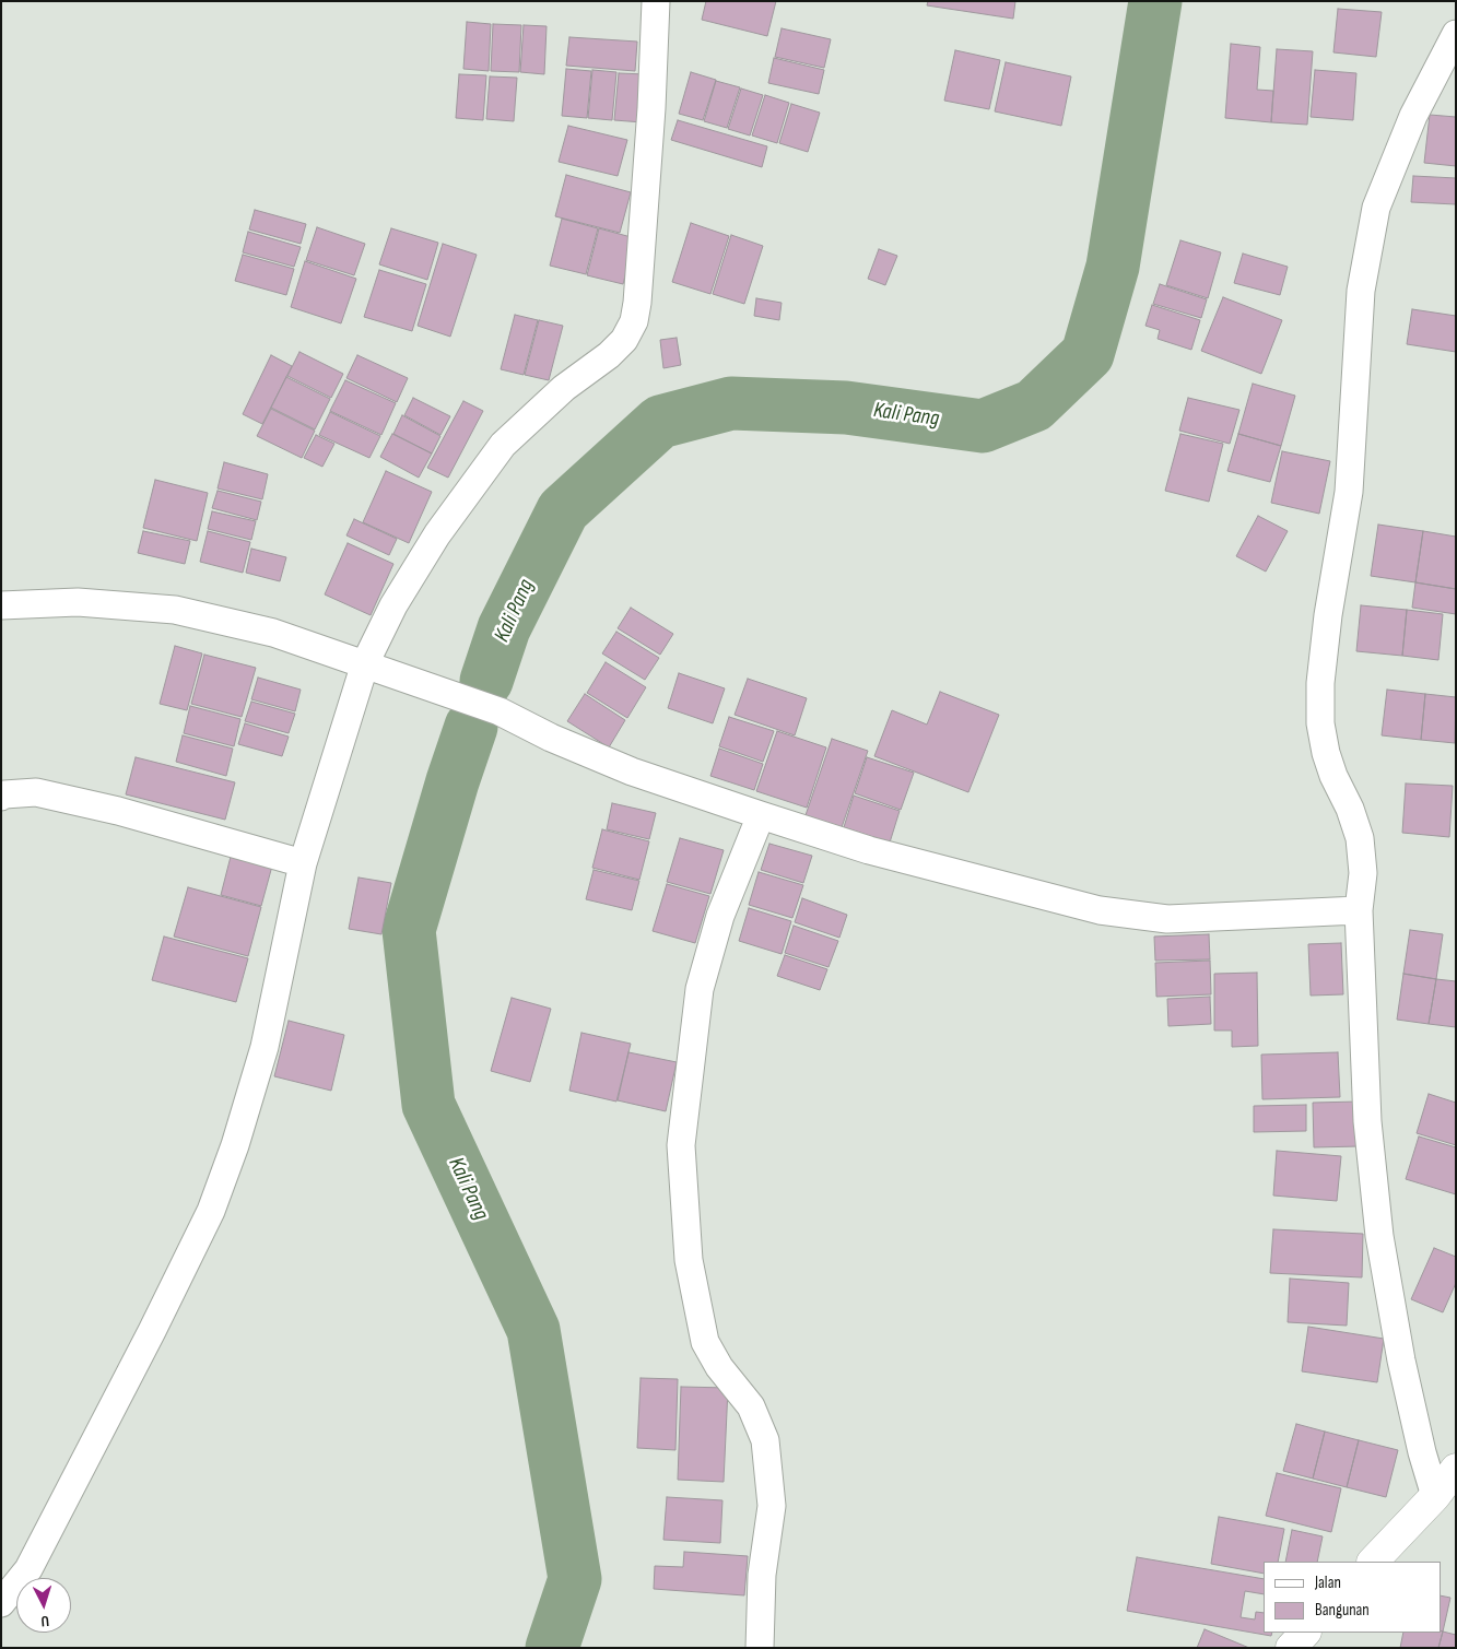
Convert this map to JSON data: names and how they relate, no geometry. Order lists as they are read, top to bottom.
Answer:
{
  "water": ["Kali Pang"],
  "legend": ["Jalan", "Bangunan"],
  "north": "bottom"
}
